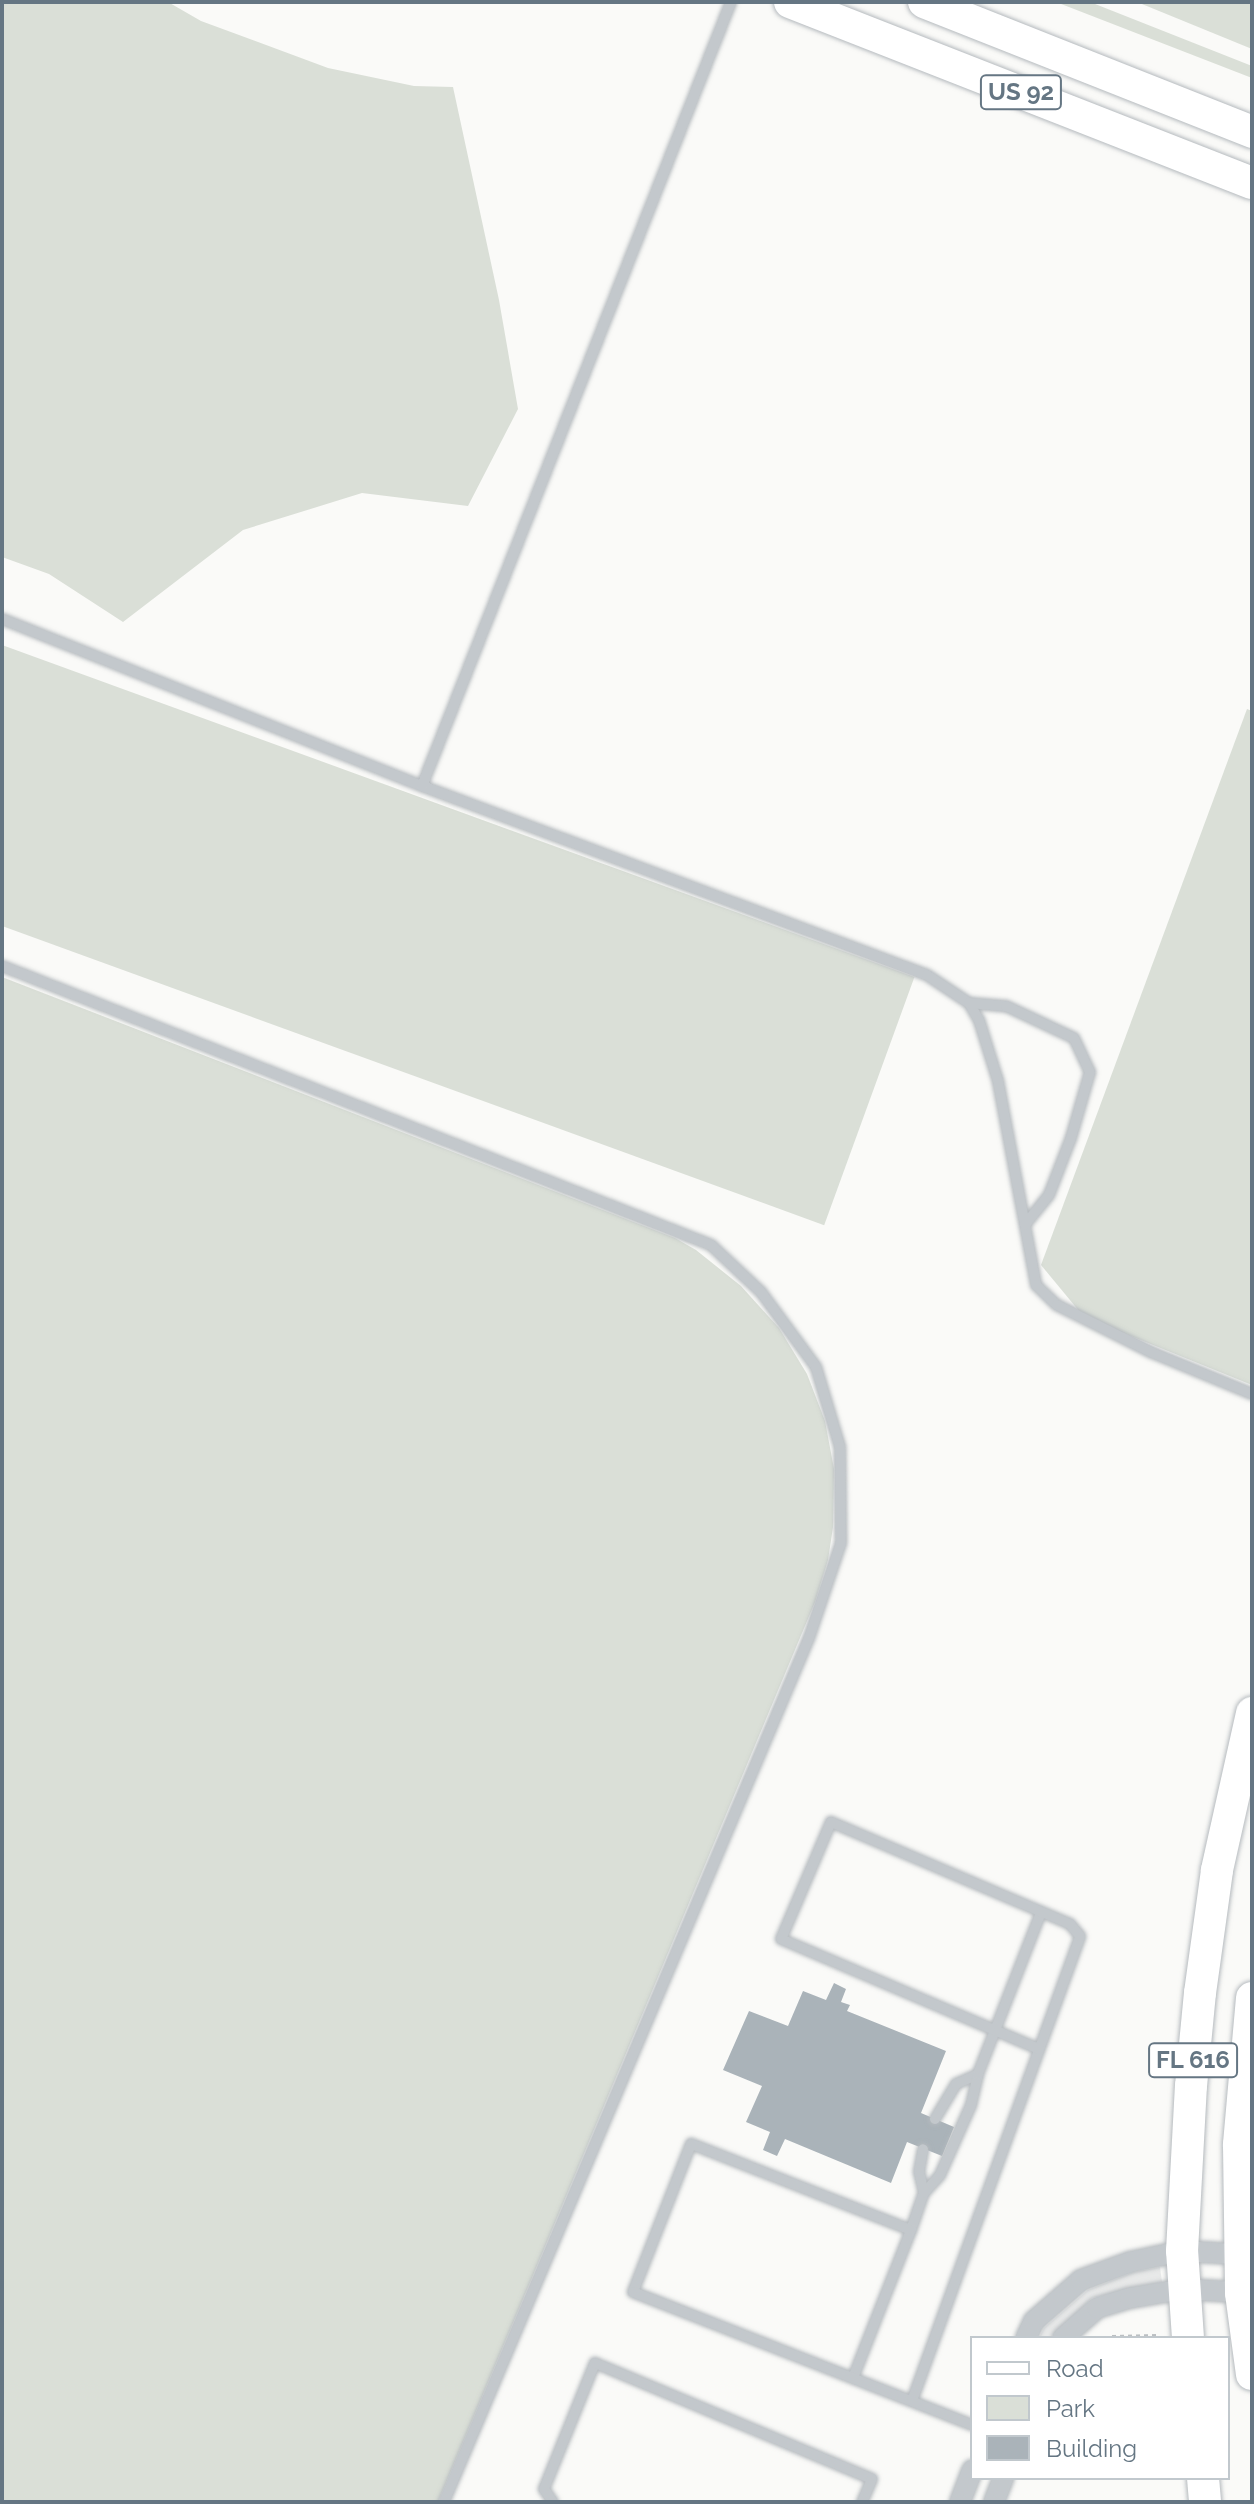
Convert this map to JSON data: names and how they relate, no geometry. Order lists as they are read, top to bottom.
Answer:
{
  "streets": {
    "main road": ["US 92", "FL 616"]
  },
  "legend": ["Road", "Park", "Building"]
}
